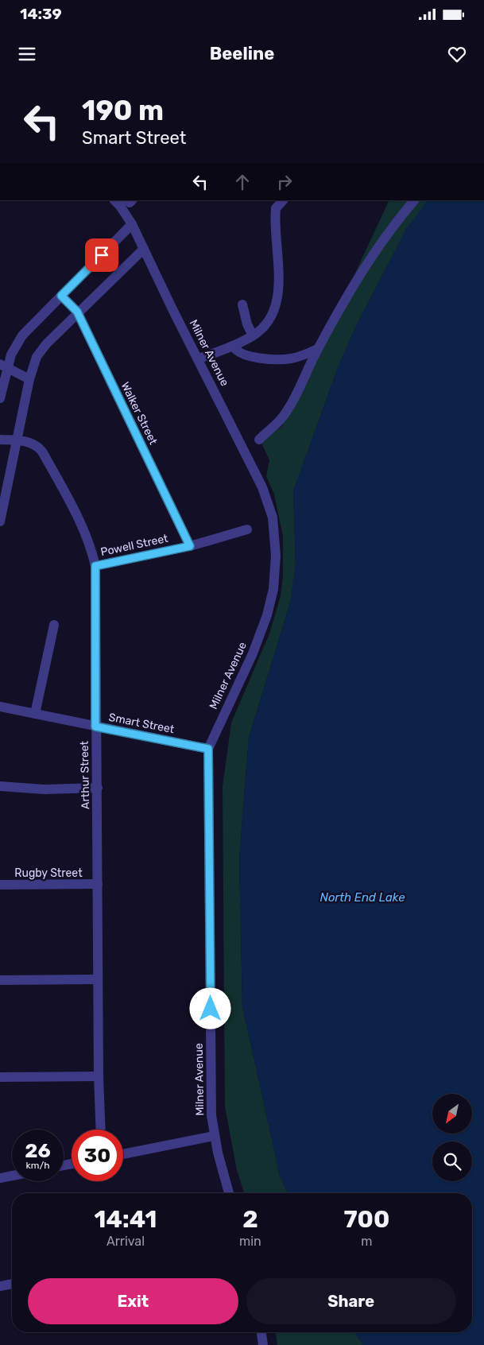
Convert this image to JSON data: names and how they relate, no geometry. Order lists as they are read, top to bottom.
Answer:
{
  "streets": {
    "street": [
      "Milner Avenue",
      "Walker Street",
      "Powell Street",
      "Smart Street",
      "Arthur Street",
      "Rugby Street"
    ]
  },
  "crossings": [
    ["Milner Avenue", "Smart Street"],
    ["Walker Street", "Powell Street"],
    ["Powell Street", "Arthur Street"],
    ["Smart Street", "Arthur Street"],
    ["Arthur Street", "Rugby Street"]
  ],
  "water": ["North End Lake"],
  "north": "bottom left",
  "page": {
    "status": "14:39",
    "header": "Beeline",
    "turn": ["190 m", "Smart Street"],
    "speed": "26 km/h",
    "limit": "30",
    "eta": [
      "14:41",
      "Arrival",
      "2",
      "min",
      "700",
      "m"
    ],
    "buttons": ["Exit", "Share"]
  }
}
